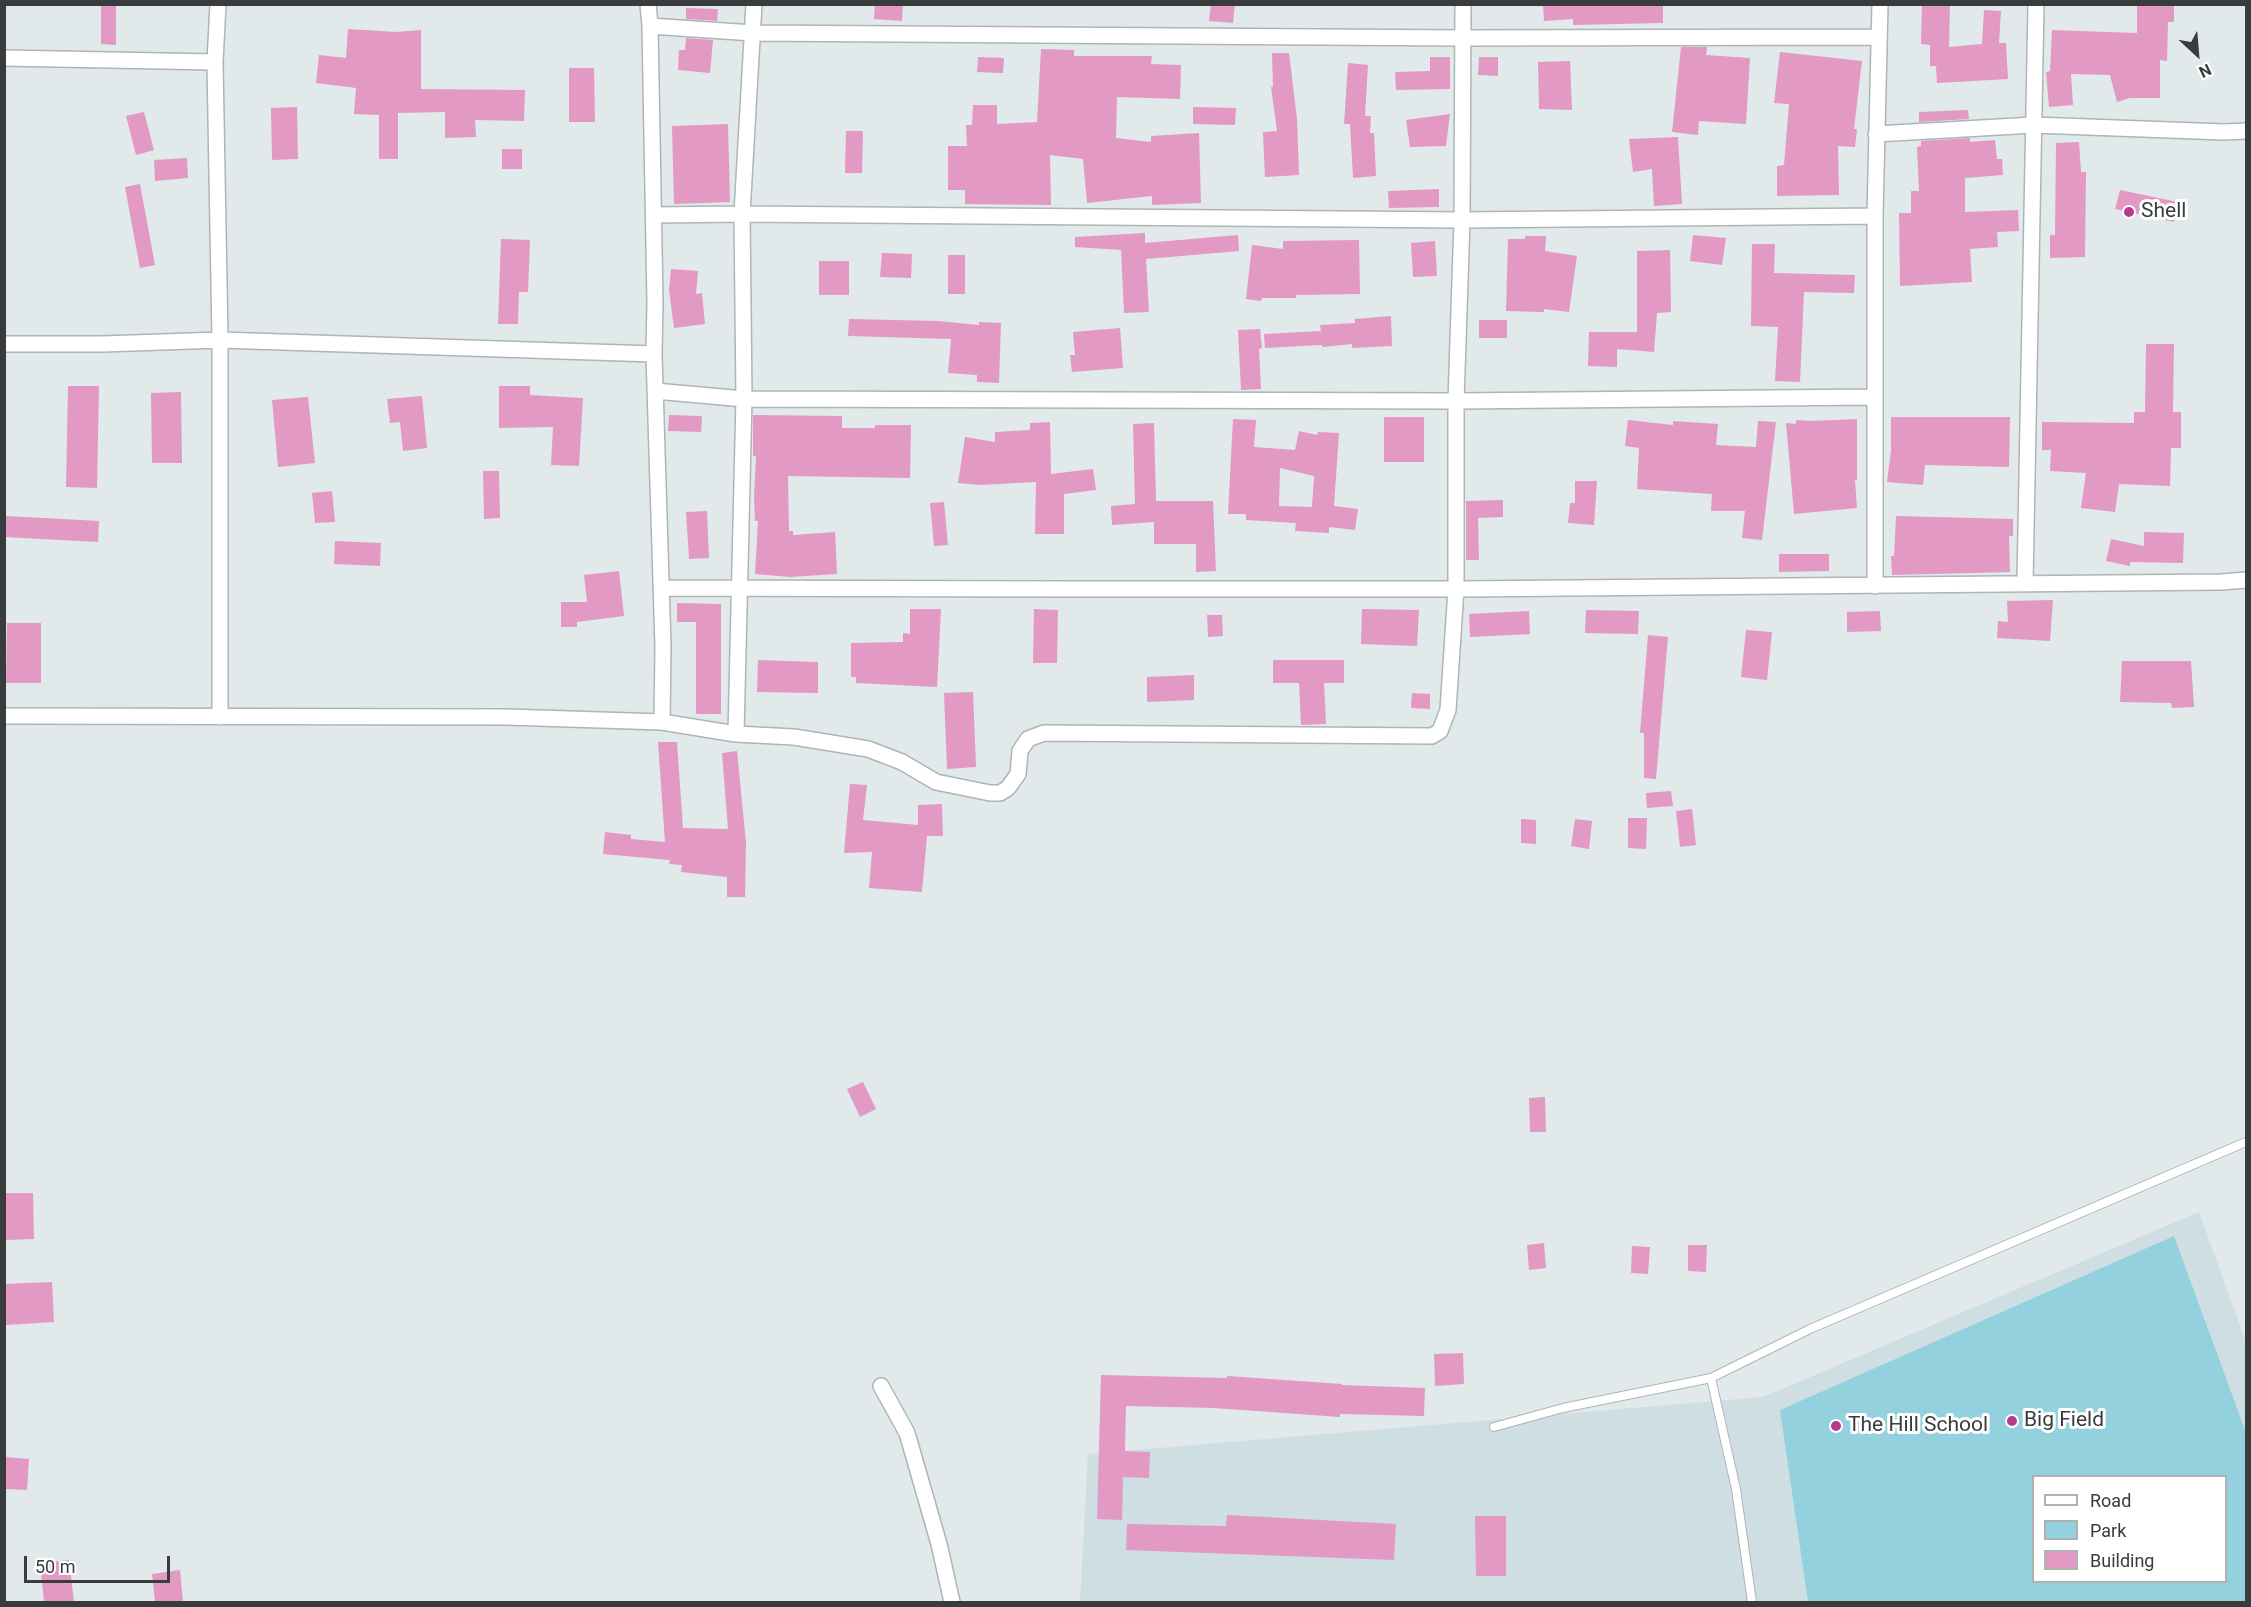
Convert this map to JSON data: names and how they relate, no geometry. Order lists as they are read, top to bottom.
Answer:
{
  "places": ["Shell", "Big Field", "The Hill School"],
  "legend": ["Road", "Park", "Building"],
  "scale_bar": "50 m",
  "north": "bottom right"
}
